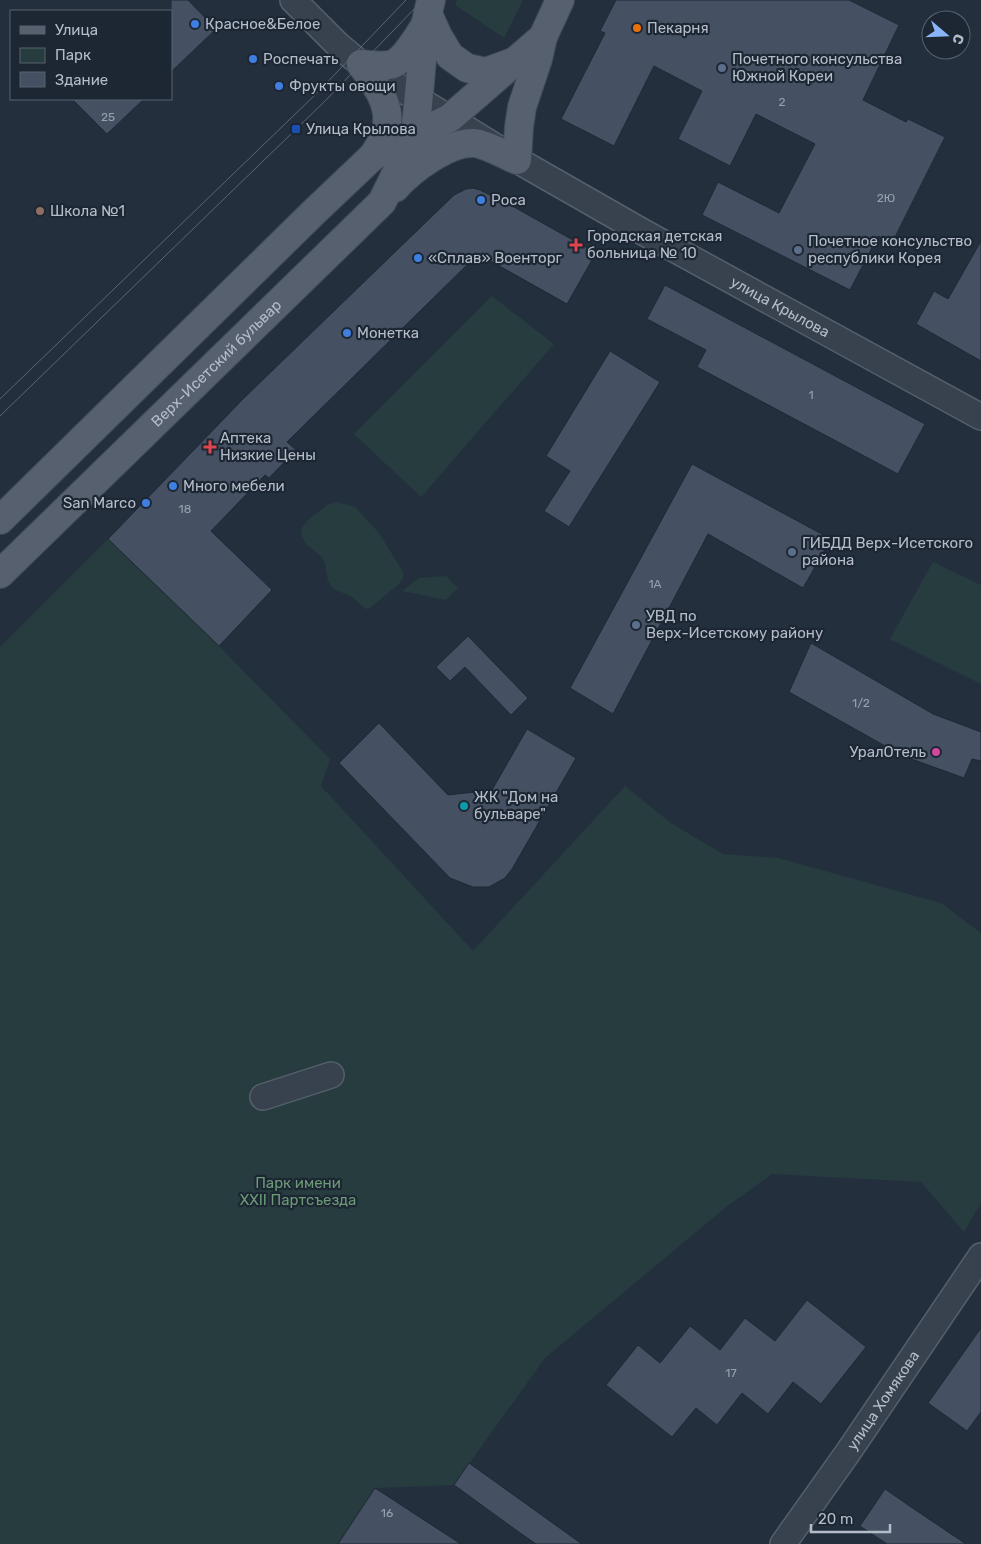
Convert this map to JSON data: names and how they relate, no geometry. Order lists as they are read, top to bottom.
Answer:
{
  "streets": {
    "main road": ["Верх-Исетский бульвар"],
    "street": ["улица Крылова", "улица Хомякова"]
  },
  "crossings": [
    ["улица Крылова", "Верх-Исетский бульвар"]
  ],
  "parks": ["Парк имени XXII Партсъезда"],
  "places": {
    "other": [
      "Красное&Белое",
      "Пекарня",
      "Роспечать",
      "Почетного консульства Южной Кореи",
      "Фрукты овощи",
      "Роса",
      "Школа №1",
      "Почетное консульство республики Корея",
      "«Сплав» Военторг",
      "Монетка",
      "Много мебели",
      "San Marco",
      "ГИБДД Верх-Исетского района",
      "УВД по Верх-Исетскому району",
      "УралОтель",
      "ЖК \"Дом на бульваре\""
    ],
    "transit": ["Улица Крылова"],
    "health": ["Городская детская больница № 10", "Аптека Низкие Цены"]
  },
  "house_numbers": [
    "2",
    "25",
    "2Ю",
    "1",
    "18",
    "1А",
    "1/2",
    "17",
    "16"
  ],
  "legend": ["Улица", "Парк", "Здание"],
  "scale_bar": "20 m",
  "north": "right"
}
